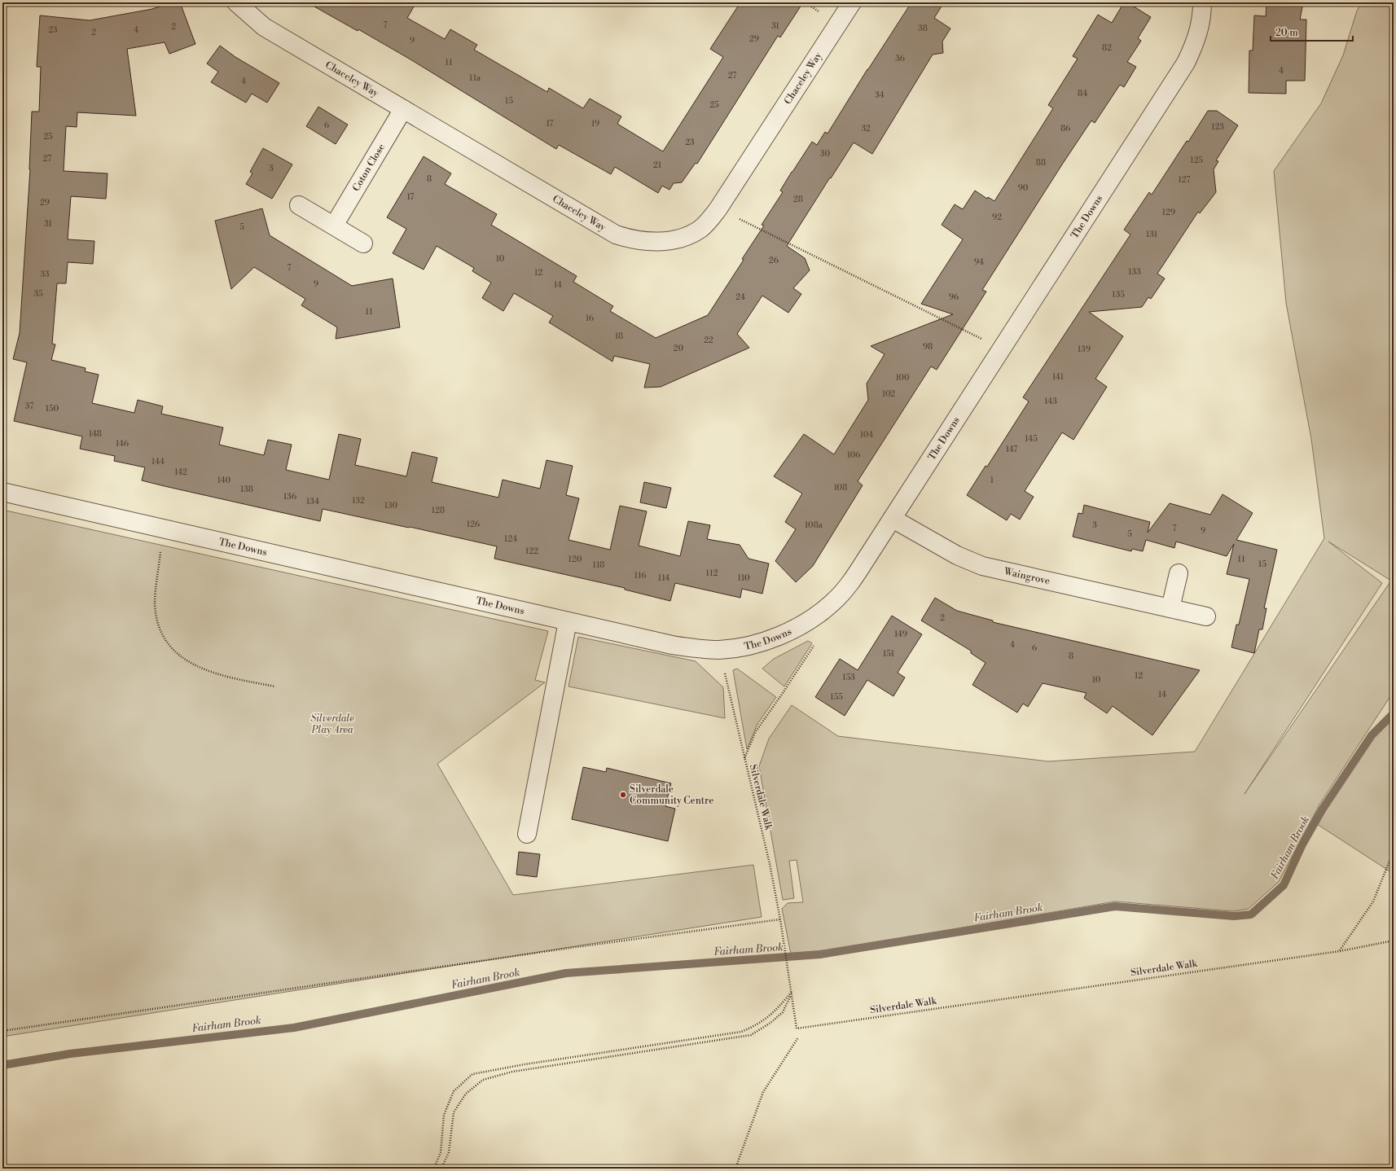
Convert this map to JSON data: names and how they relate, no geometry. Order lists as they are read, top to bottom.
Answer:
{
  "streets": {
    "street": [
      "Chaceley Way",
      "Coton Close",
      "The Downs",
      "Waingrove"
    ],
    "path": ["Silverdale Walk"]
  },
  "crossings": [
    ["Chaceley Way", "Coton Close"],
    ["The Downs", "Waingrove"],
    ["The Downs", "Silverdale Walk"]
  ],
  "water": ["Fairham Brook"],
  "parks": ["Silverdale Play Area"],
  "places": ["Silverdale Community Centre"],
  "house_numbers": [
    "7",
    "31",
    "2",
    "38",
    "23",
    "4",
    "2",
    "29",
    "9",
    "82",
    "36",
    "11",
    "4",
    "27",
    "11a",
    "4",
    "84",
    "34",
    "15",
    "25",
    "17",
    "19",
    "6",
    "123",
    "32",
    "86",
    "25",
    "23",
    "30",
    "27",
    "125",
    "88",
    "21",
    "3",
    "8",
    "127",
    "90",
    "17",
    "28",
    "29",
    "129",
    "92",
    "31",
    "5",
    "131",
    "10",
    "26",
    "94",
    "7",
    "133",
    "12",
    "33",
    "9",
    "14",
    "35",
    "135",
    "24",
    "96",
    "11",
    "16",
    "18",
    "22",
    "98",
    "20",
    "139",
    "141",
    "100",
    "102",
    "143",
    "37",
    "150",
    "148",
    "104",
    "145",
    "146",
    "147",
    "106",
    "144",
    "142",
    "140",
    "1",
    "108",
    "138",
    "136",
    "132",
    "134",
    "130",
    "128",
    "126",
    "108a",
    "3",
    "7",
    "9",
    "5",
    "124",
    "122",
    "120",
    "11",
    "15",
    "118",
    "112",
    "116",
    "114",
    "110",
    "2",
    "149",
    "4",
    "6",
    "151",
    "8",
    "12",
    "153",
    "10",
    "14",
    "155"
  ],
  "scale_bar": "20 m"
}
